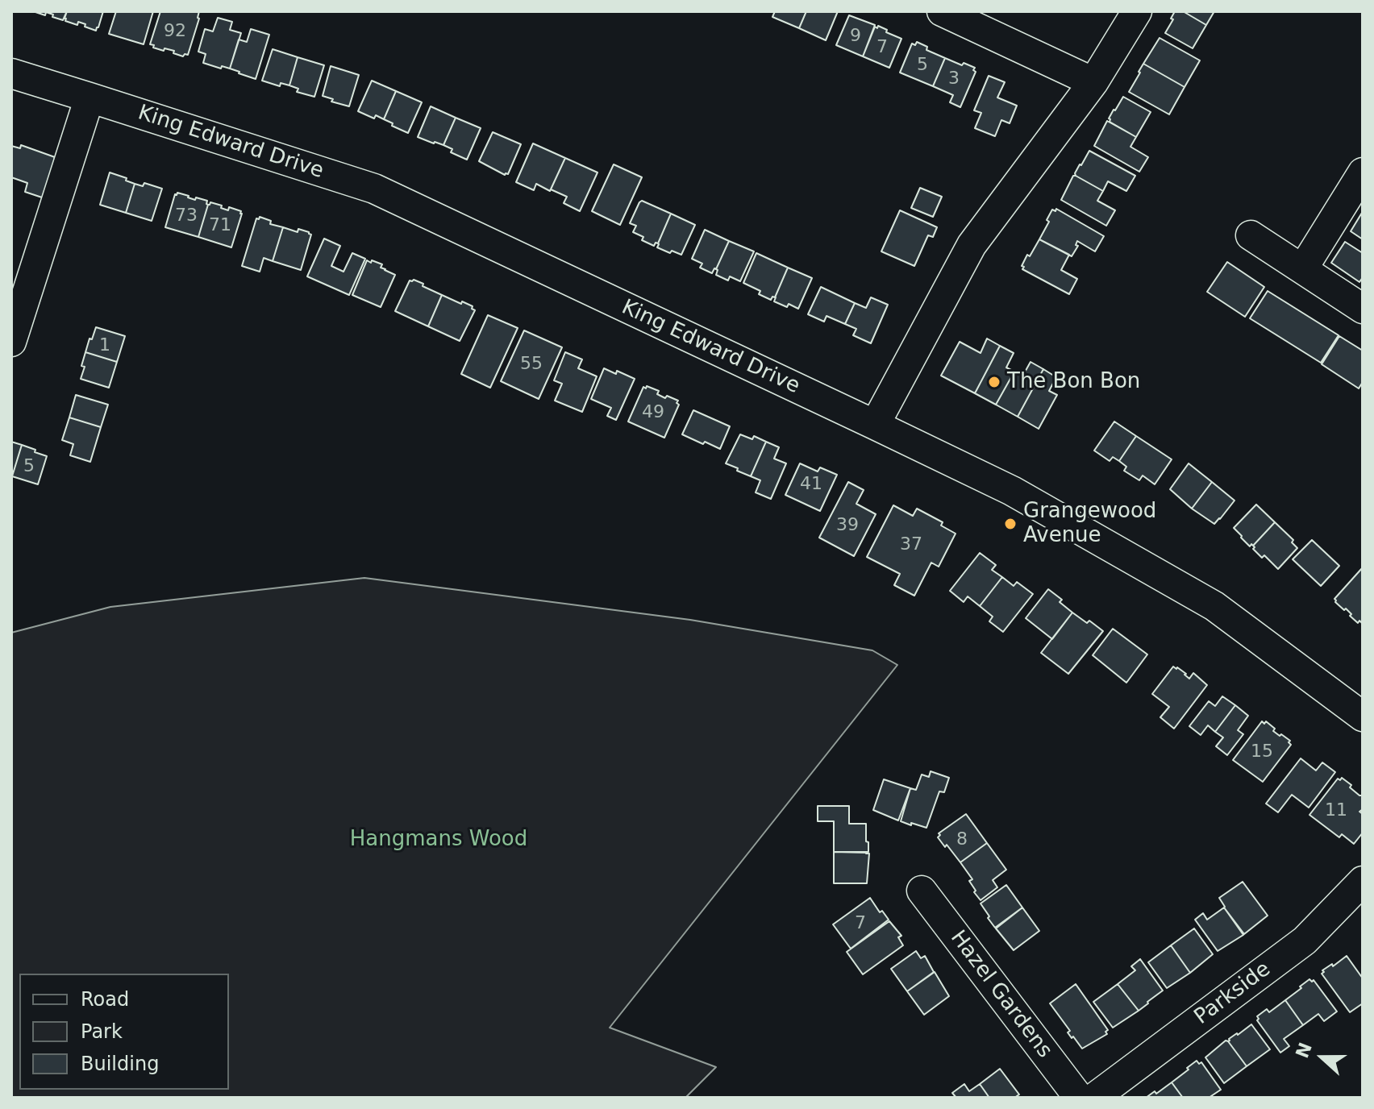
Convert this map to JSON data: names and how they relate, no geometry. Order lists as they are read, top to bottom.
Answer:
{
  "streets": {
    "street": ["King Edward Drive", "Parkside", "Hazel Gardens"]
  },
  "parks": ["Hangmans Wood"],
  "places": ["The Bon Bon", "Grangewood Avenue"],
  "house_numbers": [
    "92",
    "9",
    "7",
    "5",
    "3",
    "73",
    "71",
    "1",
    "55",
    "49",
    "5",
    "41",
    "39",
    "37",
    "15",
    "11",
    "8",
    "7"
  ],
  "legend": ["Road", "Park", "Building"],
  "north": "left"
}
